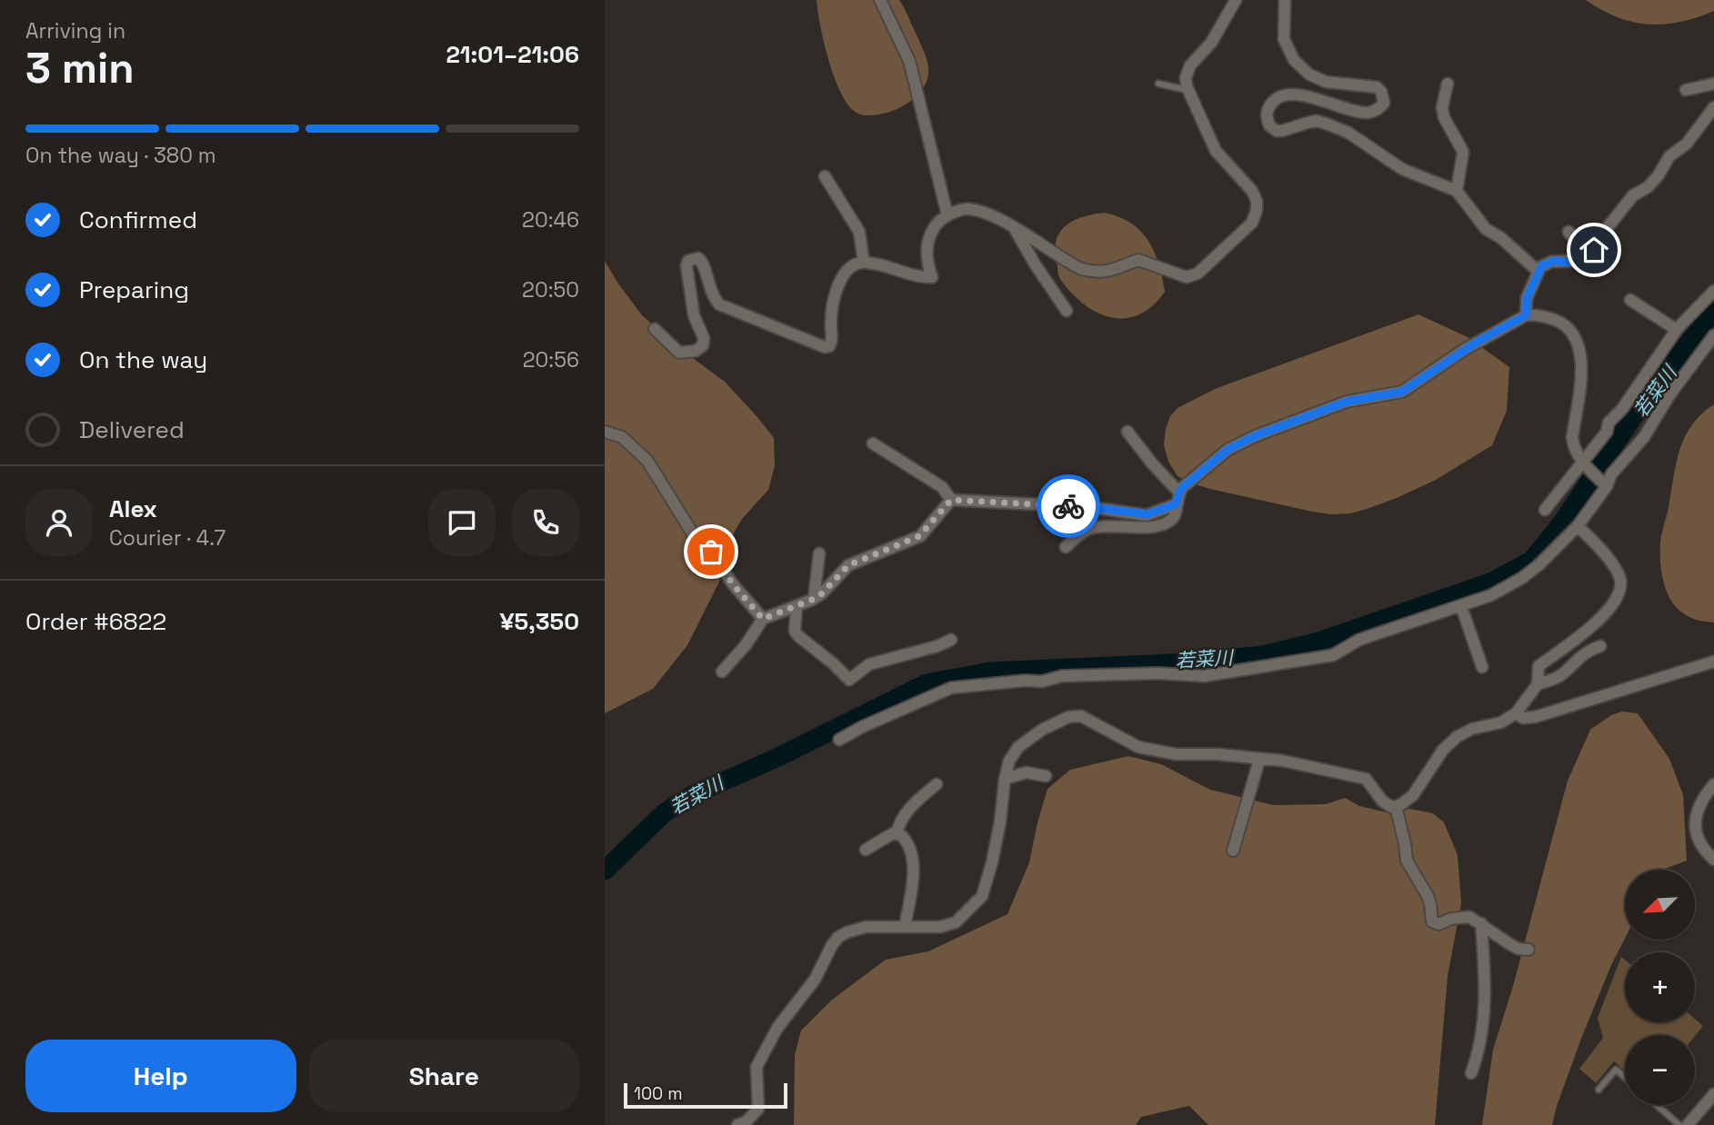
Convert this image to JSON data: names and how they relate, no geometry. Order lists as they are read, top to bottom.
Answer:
{
  "water": ["若菜川"],
  "scale_bar": "100 m",
  "north": "bottom left",
  "page": {
    "heading": ["3 min", "Arriving in", "21:01–21:06"],
    "panel": [
      "Alex",
      "Courier · 4.7",
      "Order #6822",
      "¥5,350"
    ],
    "bar": "On the way · 380 m",
    "list": [
      ["Confirmed", "20:46"],
      ["Preparing", "20:50"],
      ["On the way", "20:56"],
      "Delivered"
    ],
    "map_buttons": ["+", "−"],
    "buttons": ["Help", "Share"],
    "scale": "100 m"
  }
}
